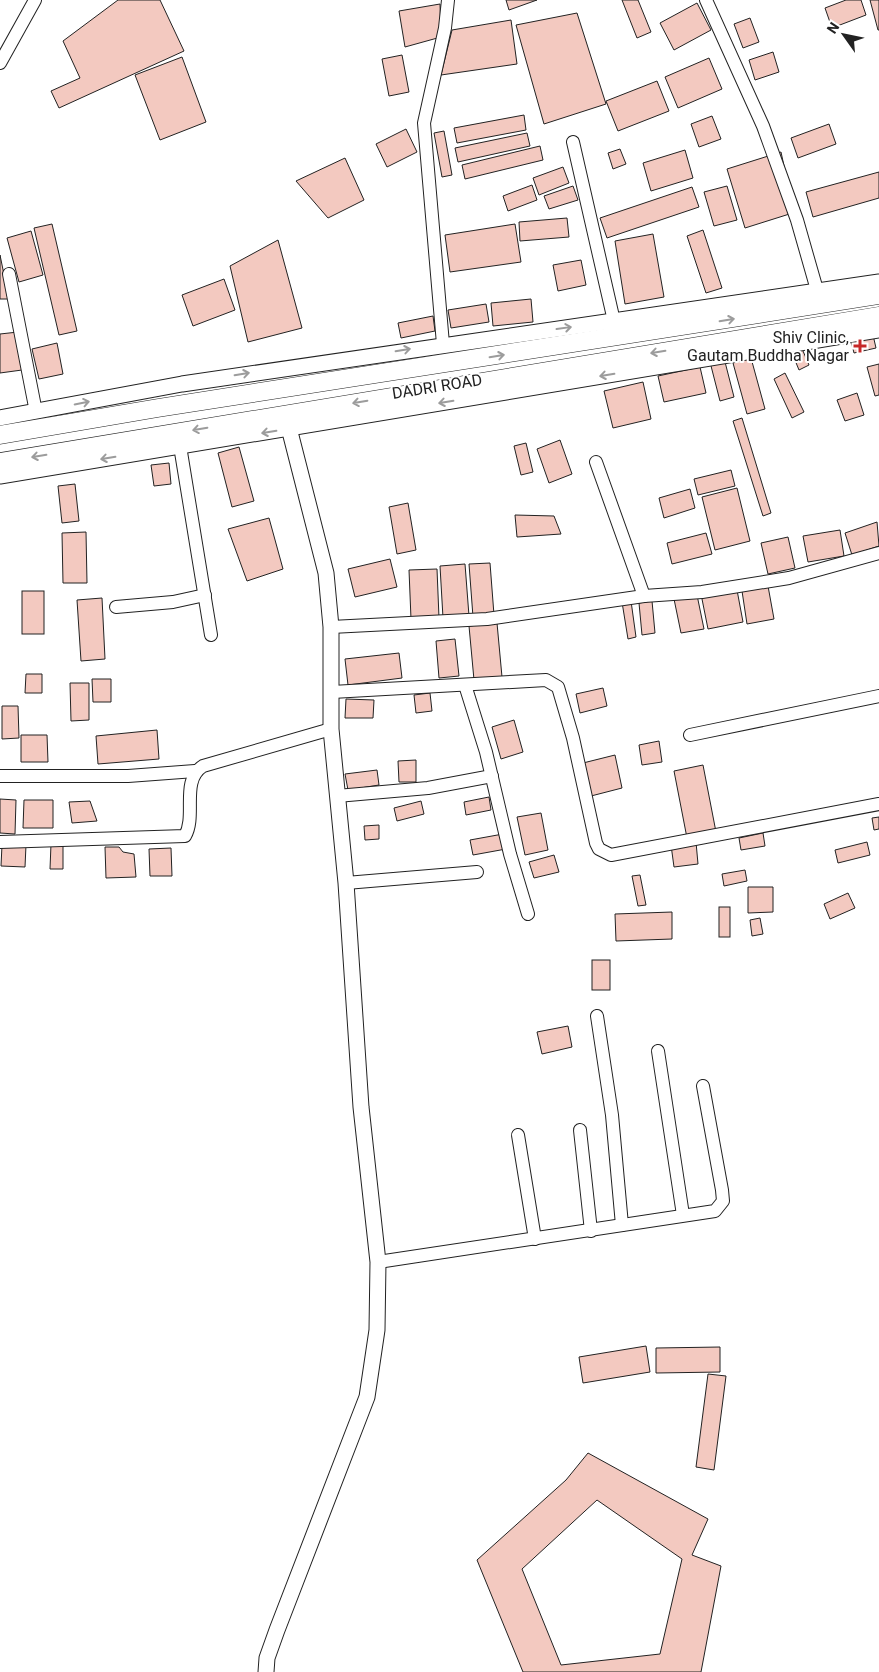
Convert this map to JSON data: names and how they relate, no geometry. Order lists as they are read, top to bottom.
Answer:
{
  "streets": {
    "street": ["DADRI ROAD"]
  },
  "places": {
    "health": ["Shiv Clinic, Gautam Buddha Nagar"]
  },
  "north": "top left"
}
